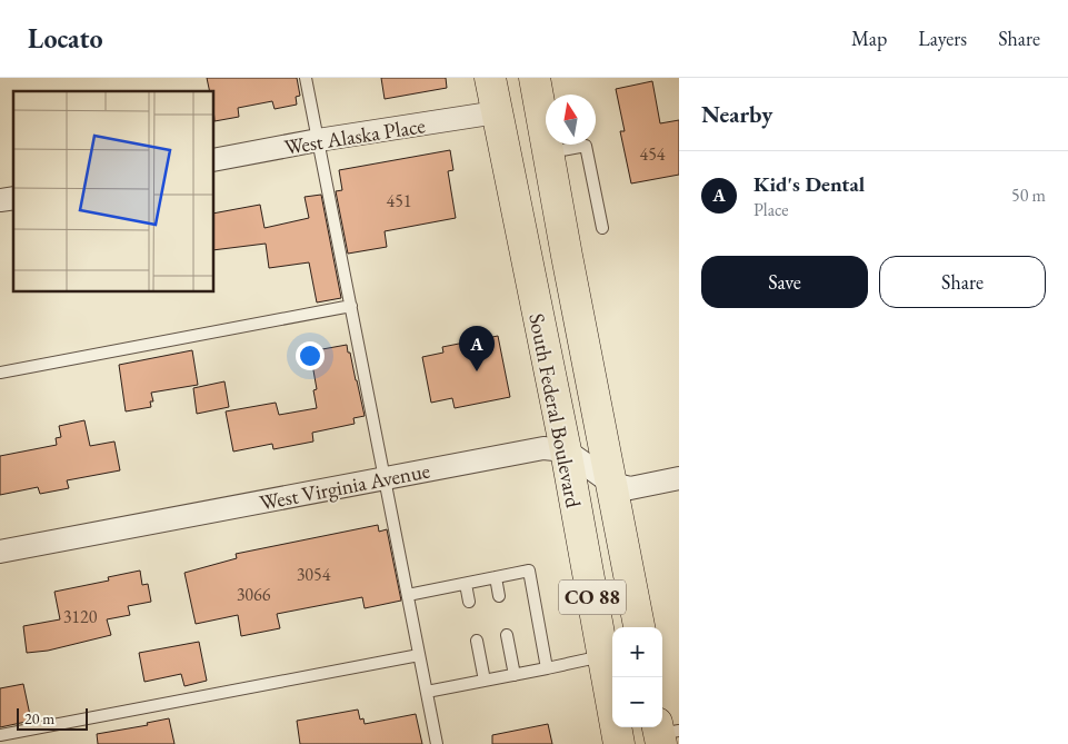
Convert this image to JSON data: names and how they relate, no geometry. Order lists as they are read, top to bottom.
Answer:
{
  "streets": {
    "main road": ["South Federal Boulevard", "CO 88"],
    "street": ["West Alaska Place", "West Virginia Avenue"]
  },
  "crossings": [
    ["West Alaska Place", "South Federal Boulevard"],
    ["South Federal Boulevard", "West Virginia Avenue"]
  ],
  "house_numbers": [
    "454",
    "451",
    "3054",
    "3066",
    "3120"
  ],
  "scale_bar": "20 m",
  "north": "top",
  "page": {
    "header": "Locato",
    "nav": ["Map", "Layers", "Share"],
    "heading": "Nearby",
    "list": [
      {
        "mark": "A",
        "name": "Kid's Dental",
        "note": "Place",
        "value": "50 m"
      }
    ],
    "buttons": ["Save", "Share"],
    "pins": "A",
    "map_buttons": ["+", "−"],
    "scale": "20 m"
  }
}
